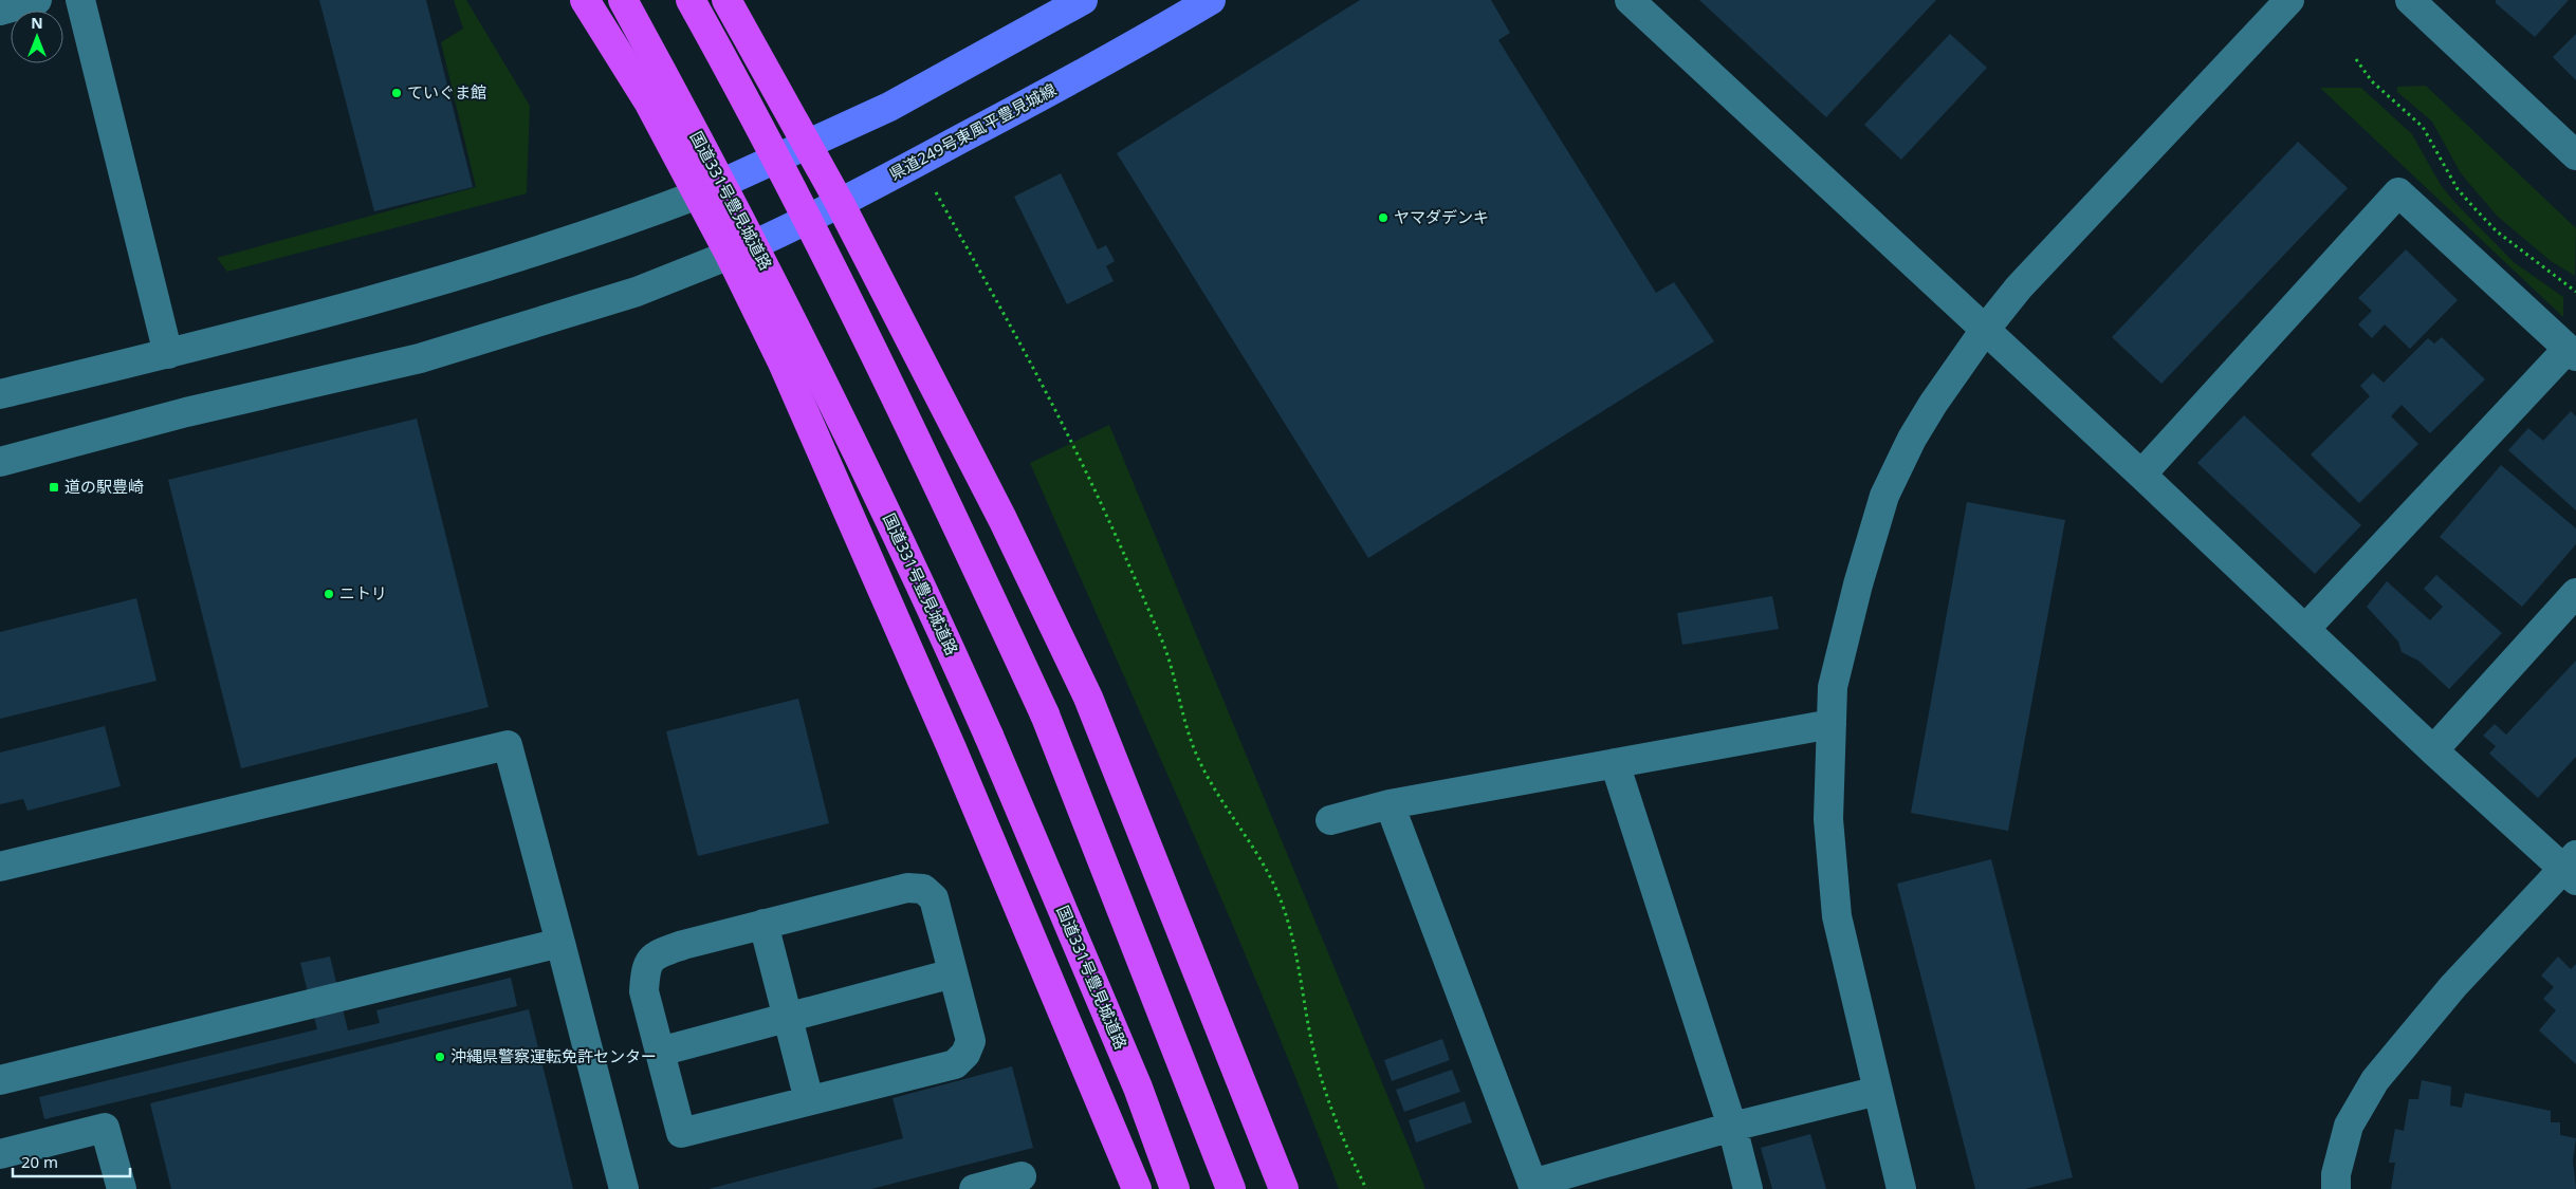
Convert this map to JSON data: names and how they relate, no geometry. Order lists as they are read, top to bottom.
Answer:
{
  "streets": {
    "highway": ["国道331号豊見城道路"],
    "main road": ["県道249号東風平豊見城線"]
  },
  "places": {
    "other": [
      "ていぐま館",
      "ヤマダデンキ",
      "ニトリ",
      "沖縄県警察運転免許センター"
    ],
    "transit": ["道の駅豊崎"]
  },
  "scale_bar": "20 m",
  "north": "top"
}
